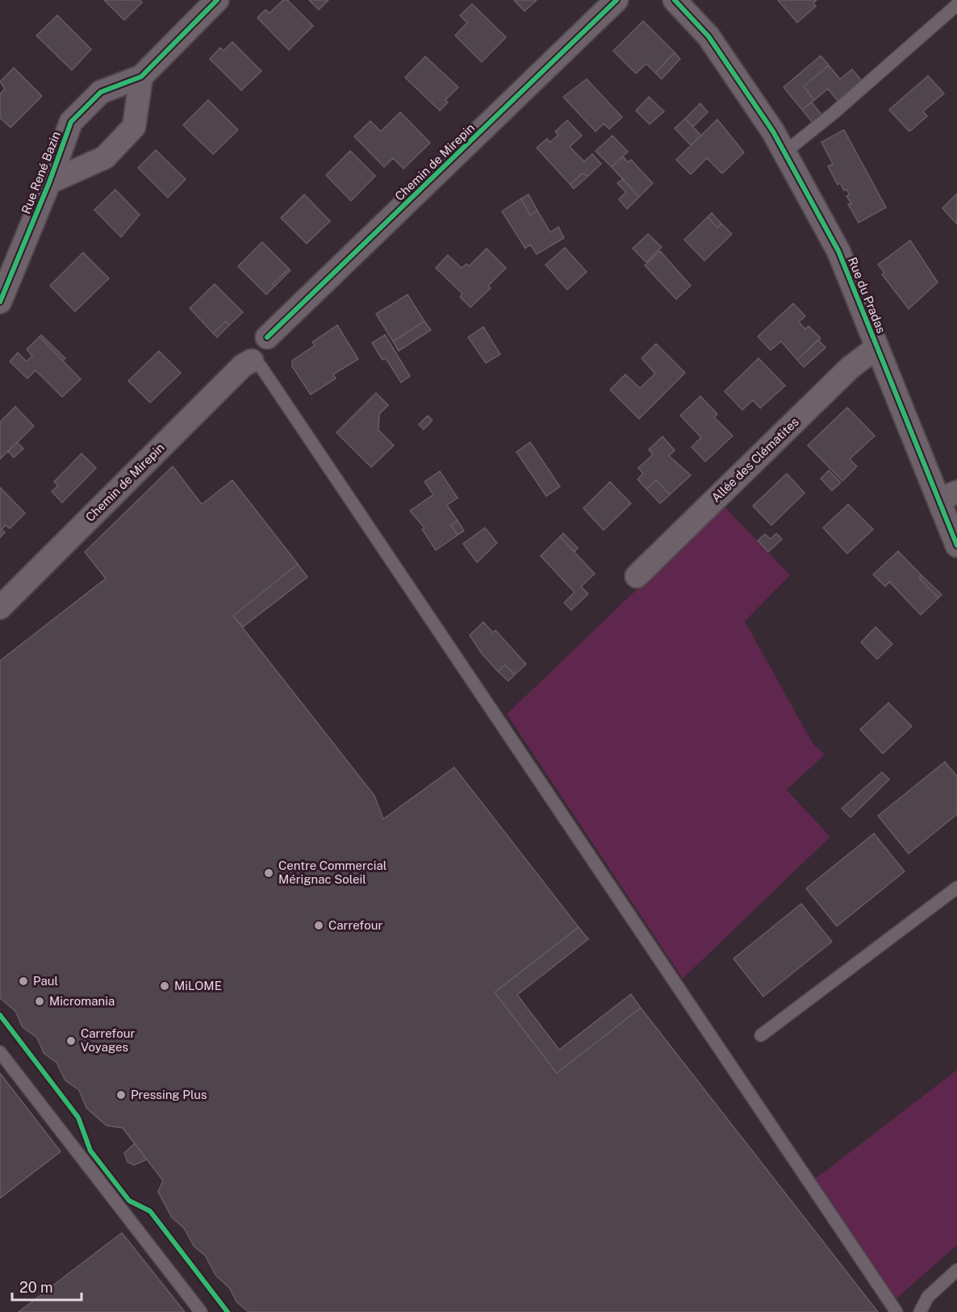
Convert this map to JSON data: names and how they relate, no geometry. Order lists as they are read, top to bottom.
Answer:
{
  "streets": {
    "street": [
      "Chemin de Mirepin",
      "Rue René Bazin",
      "Rue du Pradas",
      "Allée des Clématites"
    ]
  },
  "crossings": [
    ["Rue du Pradas", "Allée des Clématites"]
  ],
  "places": [
    "Centre Commercial Mérignac Soleil",
    "Carrefour",
    "Paul",
    "MiLOME",
    "Micromania",
    "Carrefour Voyages",
    "Pressing Plus"
  ],
  "scale_bar": "20 m"
}
